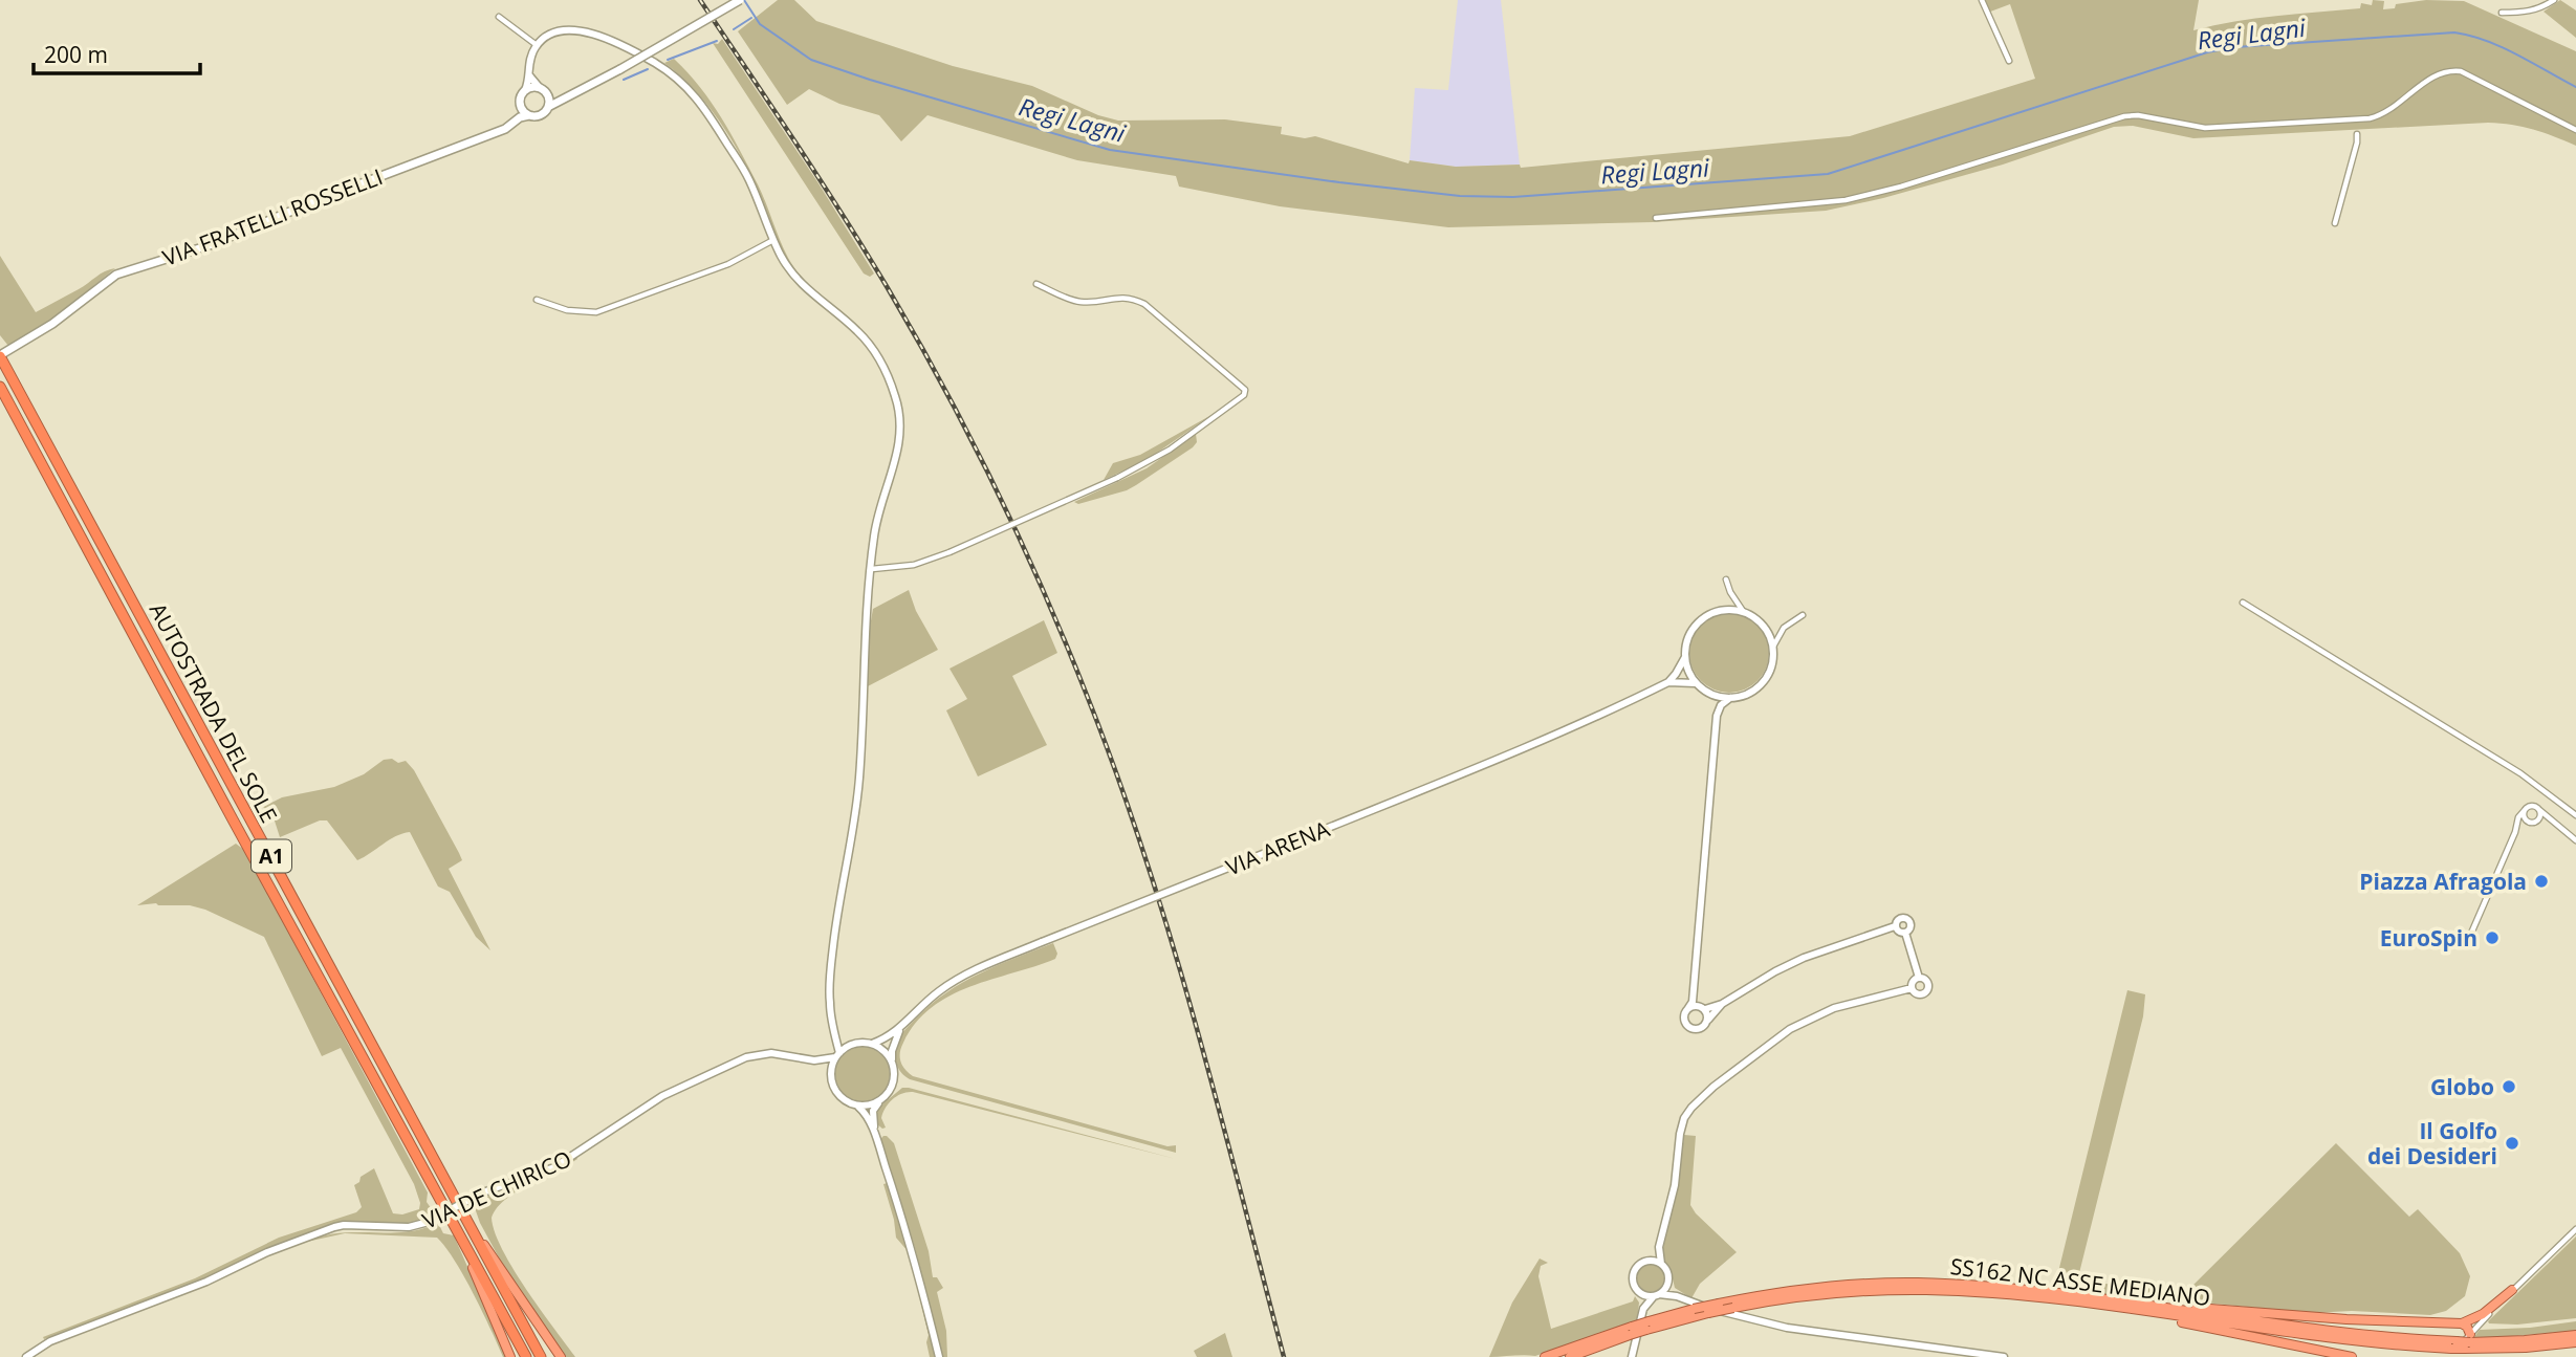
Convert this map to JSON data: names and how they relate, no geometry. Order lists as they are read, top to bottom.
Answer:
{
  "streets": {
    "highway": ["AUTOSTRADA DEL SOLE", "A1", "SS162 NC ASSE MEDIANO"],
    "main road": ["VIA FRATELLI ROSSELLI"],
    "street": ["VIA ARENA", "VIA DE CHIRICO"]
  },
  "crossings": [
    ["VIA FRATELLI ROSSELLI", "AUTOSTRADA DEL SOLE"],
    ["VIA ARENA", "VIA DE CHIRICO"]
  ],
  "water": ["Regi Lagni"],
  "places": [
    "Piazza Afragola",
    "EuroSpin",
    "Globo",
    "Il Golfo dei Desideri"
  ],
  "scale_bar": "200 m"
}
